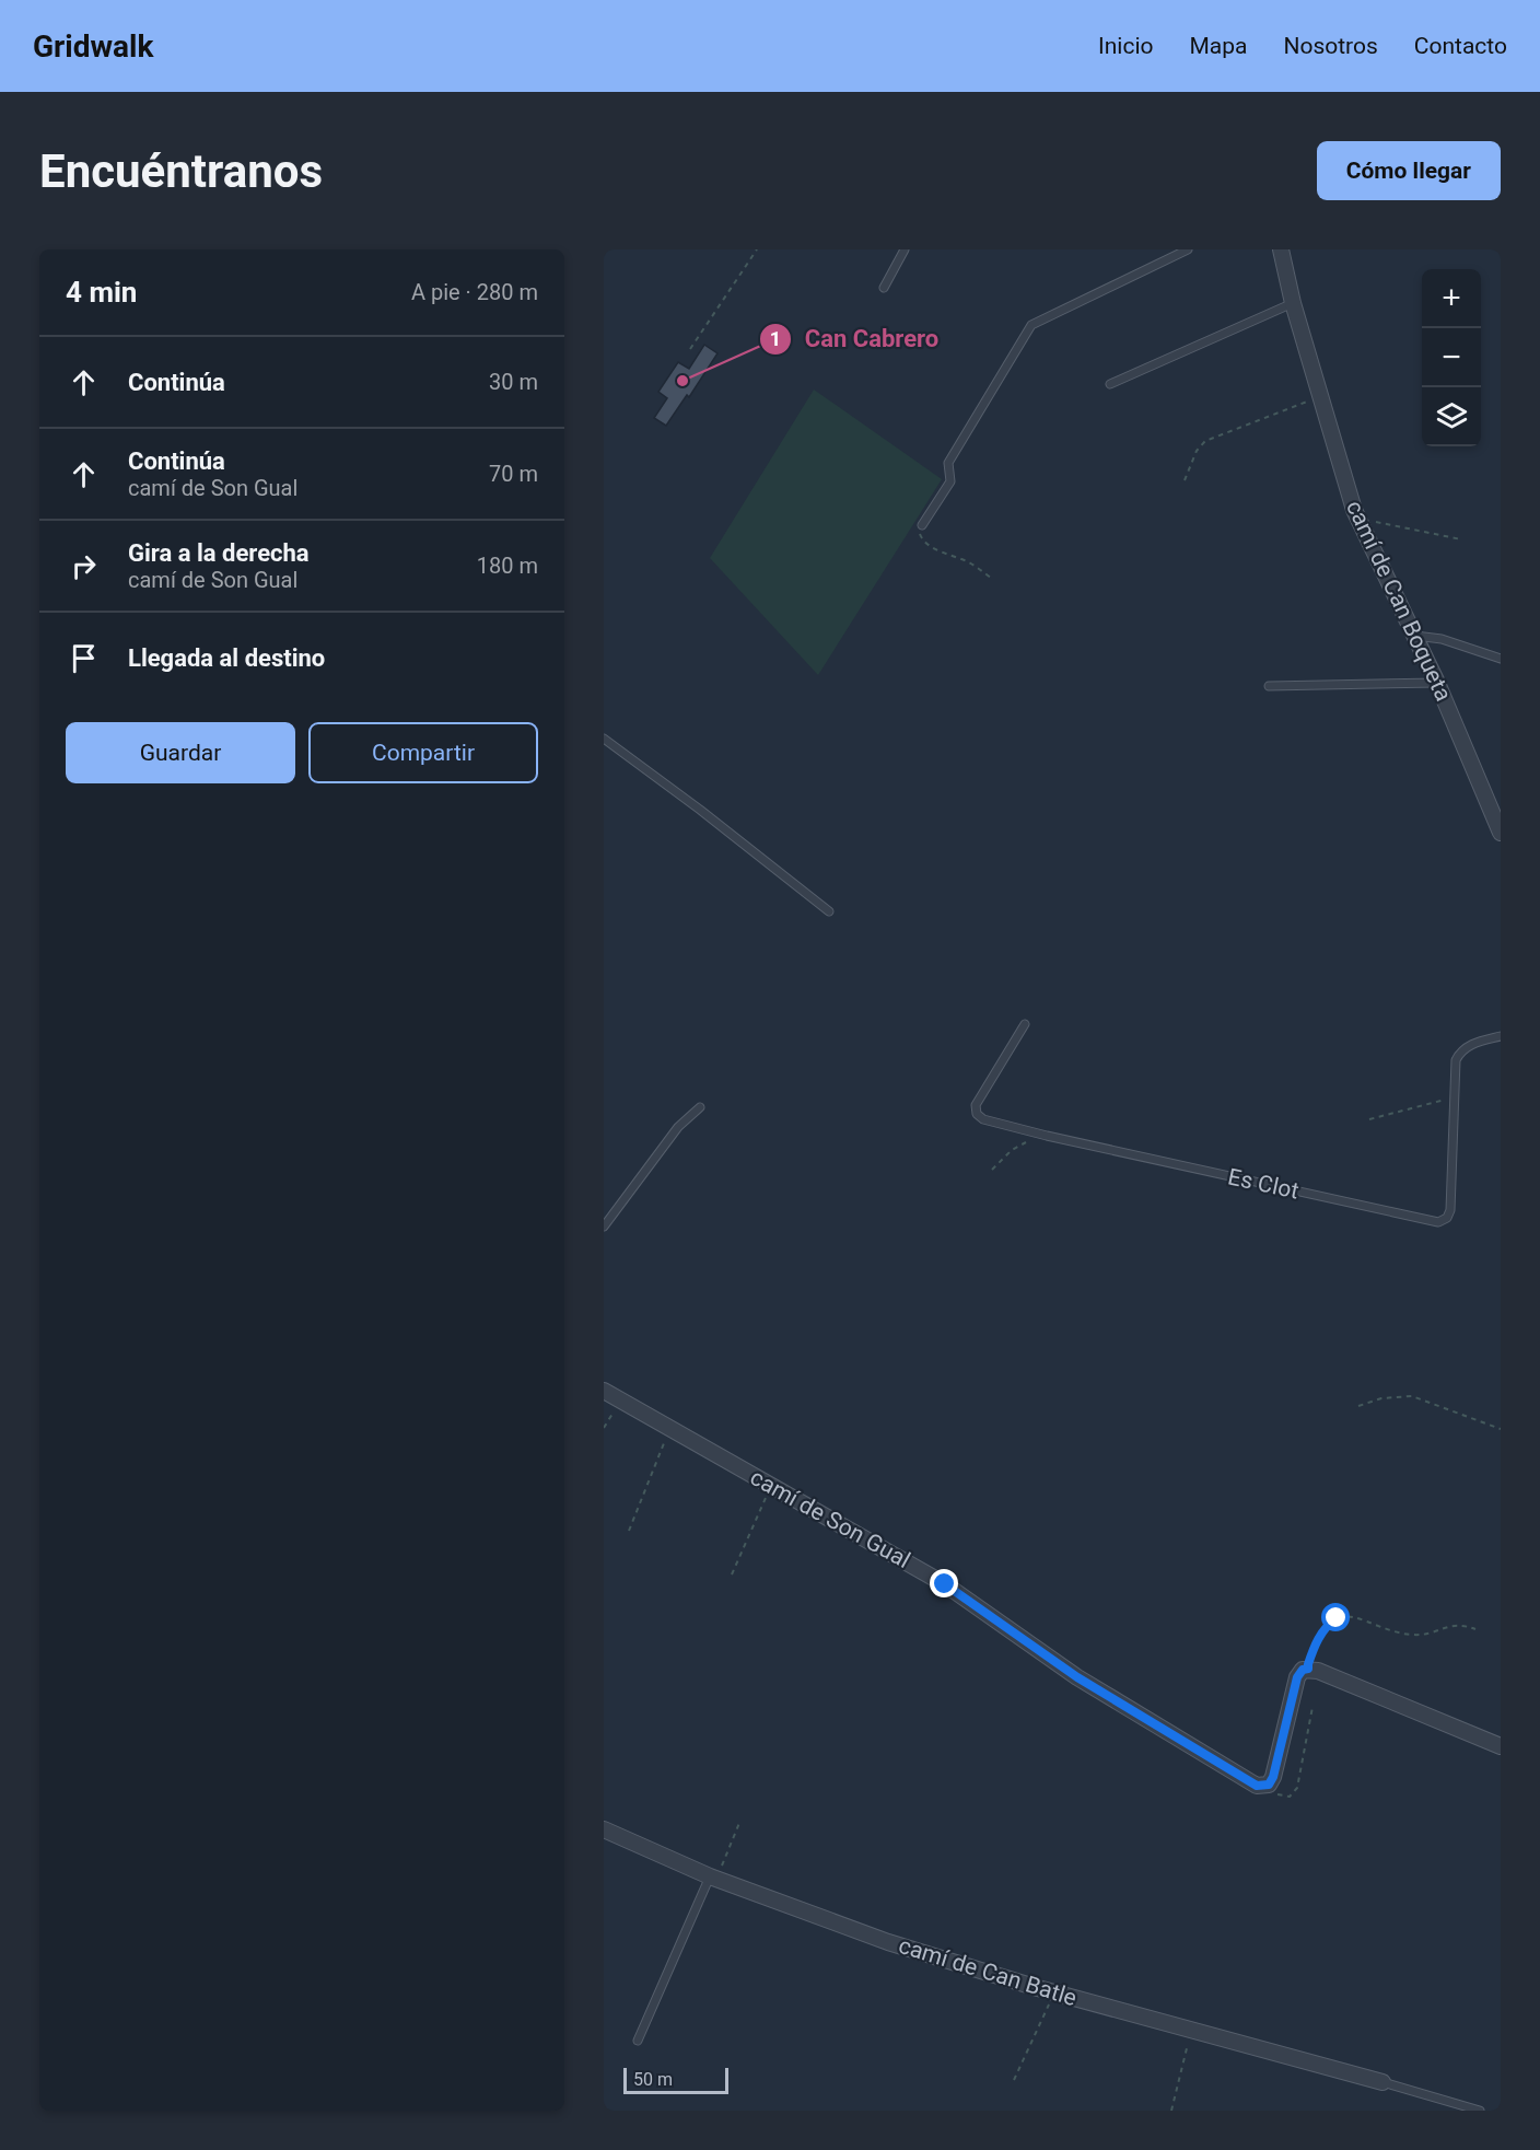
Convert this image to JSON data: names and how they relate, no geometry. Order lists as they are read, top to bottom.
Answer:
{
  "streets": {
    "street": ["camí de Can Boqueta", "camí de Son Gual", "camí de Can Batle"],
    "lane": ["Es Clot"]
  },
  "places": ["Can Cabrero"],
  "scale_bar": "50 m",
  "page": {
    "header": "Gridwalk",
    "nav": [
      "Inicio",
      "Mapa",
      "Nosotros",
      "Contacto"
    ],
    "buttons": [
      "Cómo llegar",
      ["Guardar", "Compartir"]
    ],
    "title": "Encuéntranos",
    "heading": ["4 min", "A pie · 280 m"],
    "map_buttons": ["+", "−"],
    "list": [
      ["Continúa", "30 m"],
      ["Continúa", "camí de Son Gual", "70 m"],
      ["Gira a la derecha", "camí de Son Gual", "180 m"],
      "Llegada al destino"
    ],
    "scale": "50 m"
  }
}
